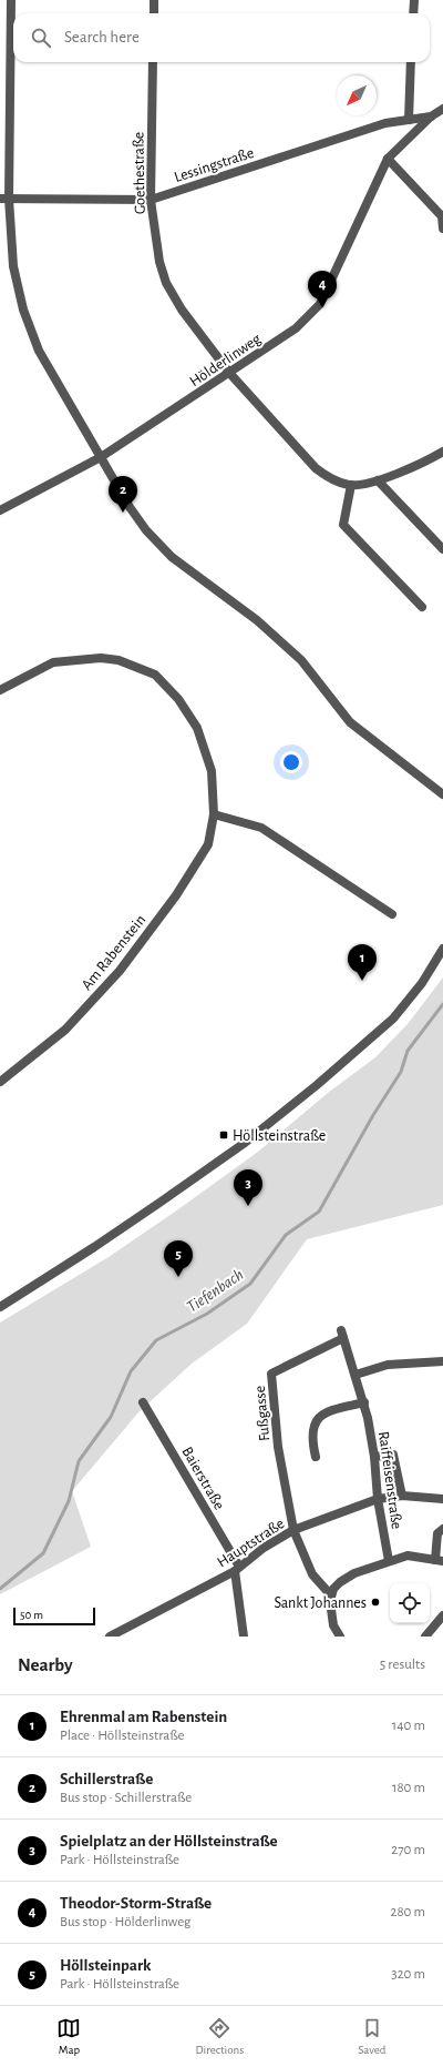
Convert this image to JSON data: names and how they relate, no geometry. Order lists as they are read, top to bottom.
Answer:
{
  "streets": {
    "street": [
      "Lessingstraße",
      "Goethestraße",
      "Hölderlinweg",
      "Am Rabenstein",
      "Fußgasse",
      "Baierstraße",
      "Raiffeisenstraße",
      "Hauptstraße"
    ]
  },
  "crossings": [
    ["Lessingstraße", "Goethestraße"],
    ["Lessingstraße", "Hölderlinweg"],
    ["Goethestraße", "Hölderlinweg"],
    ["Fußgasse", "Raiffeisenstraße"],
    ["Fußgasse", "Hauptstraße"],
    ["Baierstraße", "Hauptstraße"],
    ["Raiffeisenstraße", "Hauptstraße"]
  ],
  "water": ["Tiefenbach"],
  "places": {
    "transit": ["Höllsteinstraße"],
    "other": ["Sankt Johannes"]
  },
  "scale_bar": "50 m",
  "north": "bottom left",
  "page": {
    "search": "Search here",
    "pins": [
      "4",
      "2",
      "1",
      "3",
      "5"
    ],
    "scale": "50 m",
    "heading": ["Nearby", "5 results"],
    "list": [
      {
        "mark": "1",
        "name": "Ehrenmal am Rabenstein",
        "note": "Place · Höllsteinstraße",
        "value": "140 m"
      },
      {
        "mark": "2",
        "name": "Schillerstraße",
        "note": "Bus stop · Schillerstraße",
        "value": "180 m"
      },
      {
        "mark": "3",
        "name": "Spielplatz an der Höllsteinstraße",
        "note": "Park · Höllsteinstraße",
        "value": "270 m"
      },
      {
        "mark": "4",
        "name": "Theodor-Storm-Straße",
        "note": "Bus stop · Hölderlinweg",
        "value": "280 m"
      },
      {
        "mark": "5",
        "name": "Höllsteinpark",
        "note": "Park · Höllsteinstraße",
        "value": "320 m"
      }
    ],
    "nav": ["Map", "Directions", "Saved"]
  }
}
